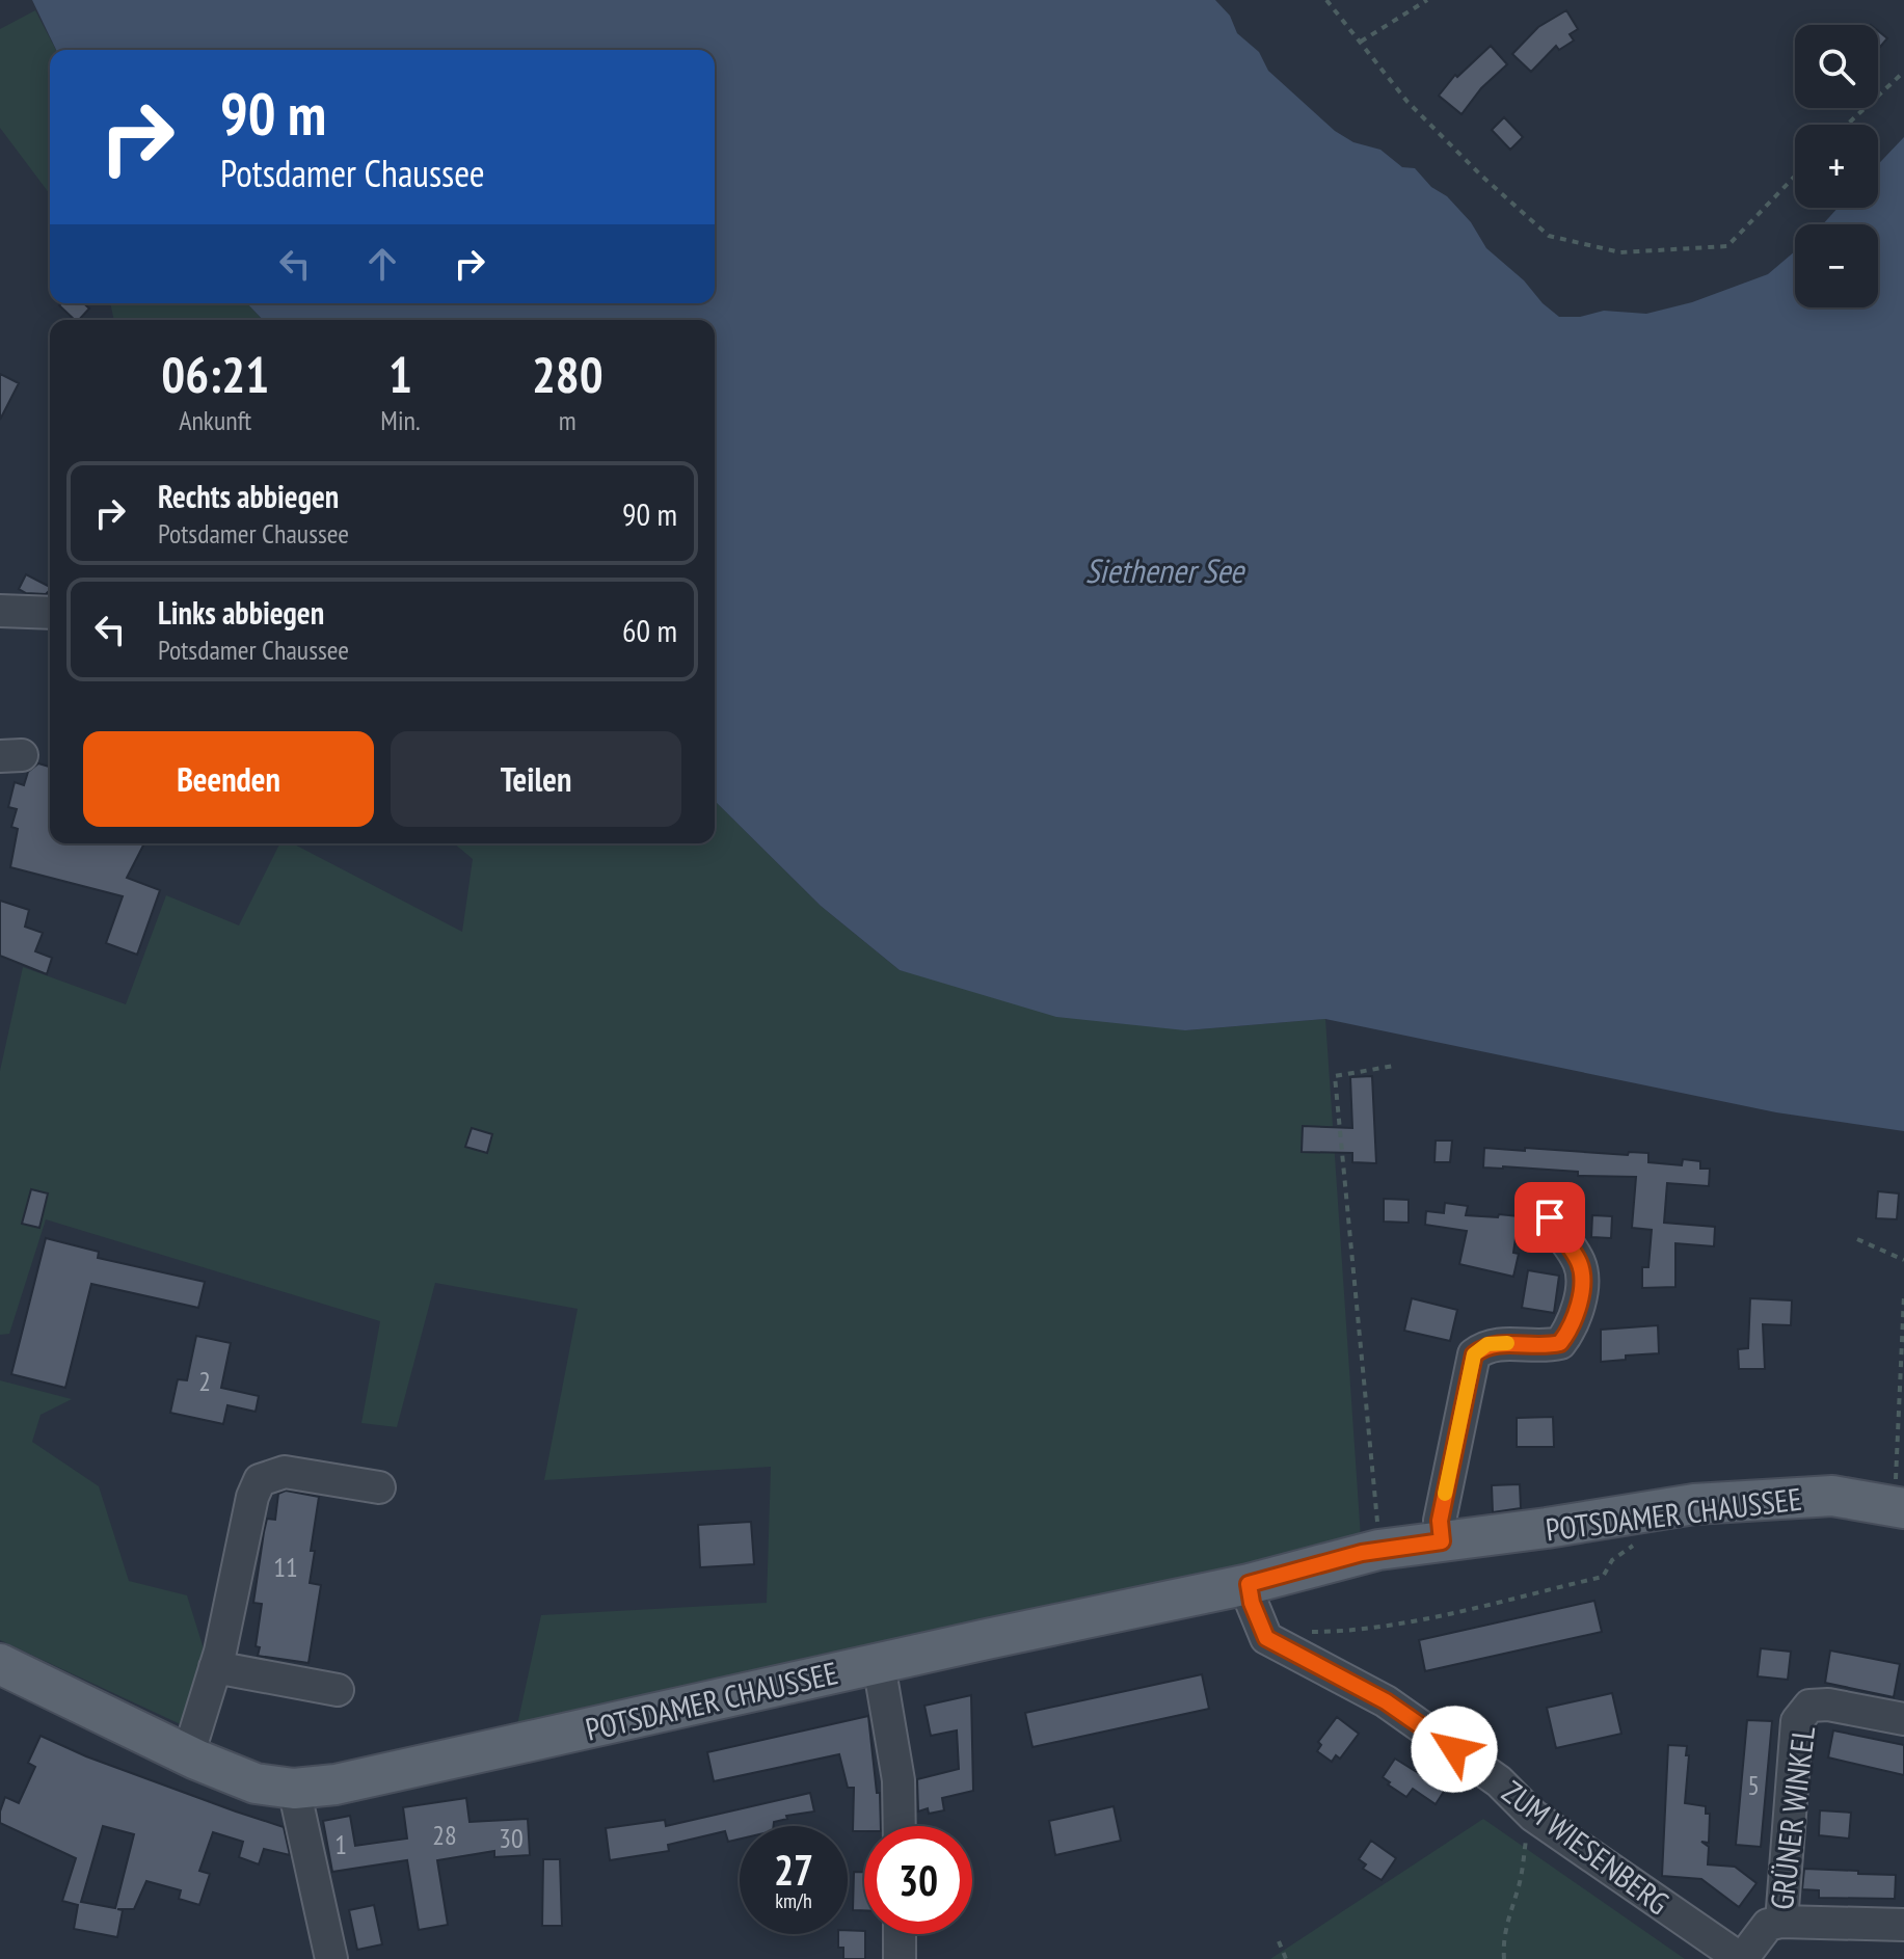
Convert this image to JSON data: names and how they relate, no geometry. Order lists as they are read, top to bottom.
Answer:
{
  "streets": {
    "main road": ["POTSDAMER CHAUSSEE"],
    "street": ["GRÜNER WINKEL", "ZUM WIESENBERG"]
  },
  "crossings": [
    ["POTSDAMER CHAUSSEE", "ZUM WIESENBERG"],
    ["GRÜNER WINKEL", "ZUM WIESENBERG"]
  ],
  "water": ["Siethener See"],
  "house_numbers": [
    "2",
    "11",
    "5",
    "28",
    "30",
    "1"
  ],
  "page": {
    "map_buttons": ["+", "−"],
    "turn": ["90 m", "Potsdamer Chaussee"],
    "eta": [
      "06:21",
      "Ankunft",
      "1",
      "Min.",
      "280",
      "m"
    ],
    "list": [
      {
        "name": "Rechts abbiegen",
        "note": "Potsdamer Chaussee",
        "value": "90 m"
      },
      {
        "name": "Links abbiegen",
        "note": "Potsdamer Chaussee",
        "value": "60 m"
      }
    ],
    "buttons": ["Beenden", "Teilen"],
    "speed": "27 km/h",
    "limit": "30"
  }
}
